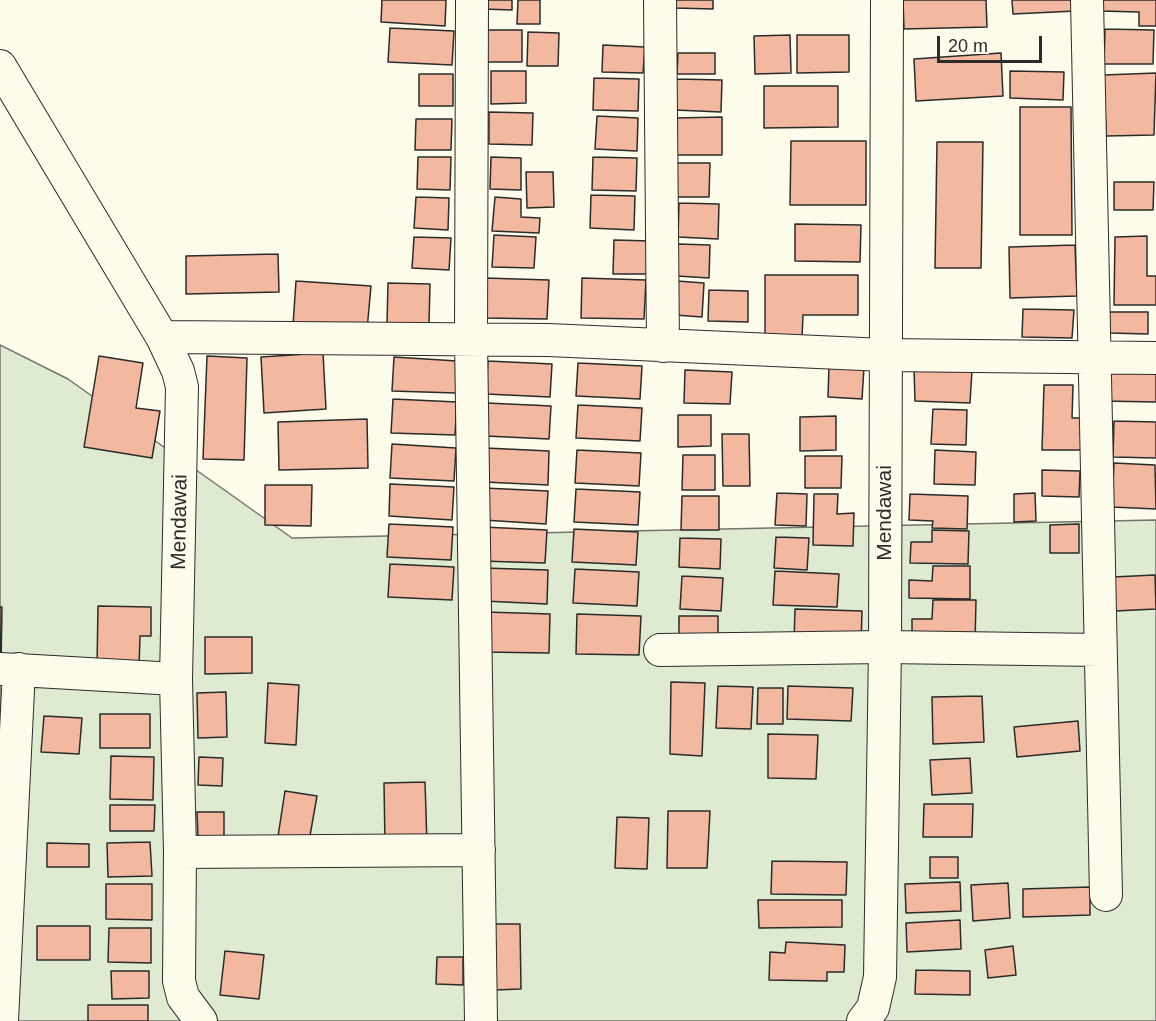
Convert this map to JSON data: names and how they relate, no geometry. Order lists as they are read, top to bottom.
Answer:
{
  "streets": {
    "street": ["Mendawai"]
  },
  "scale_bar": "20 m"
}
